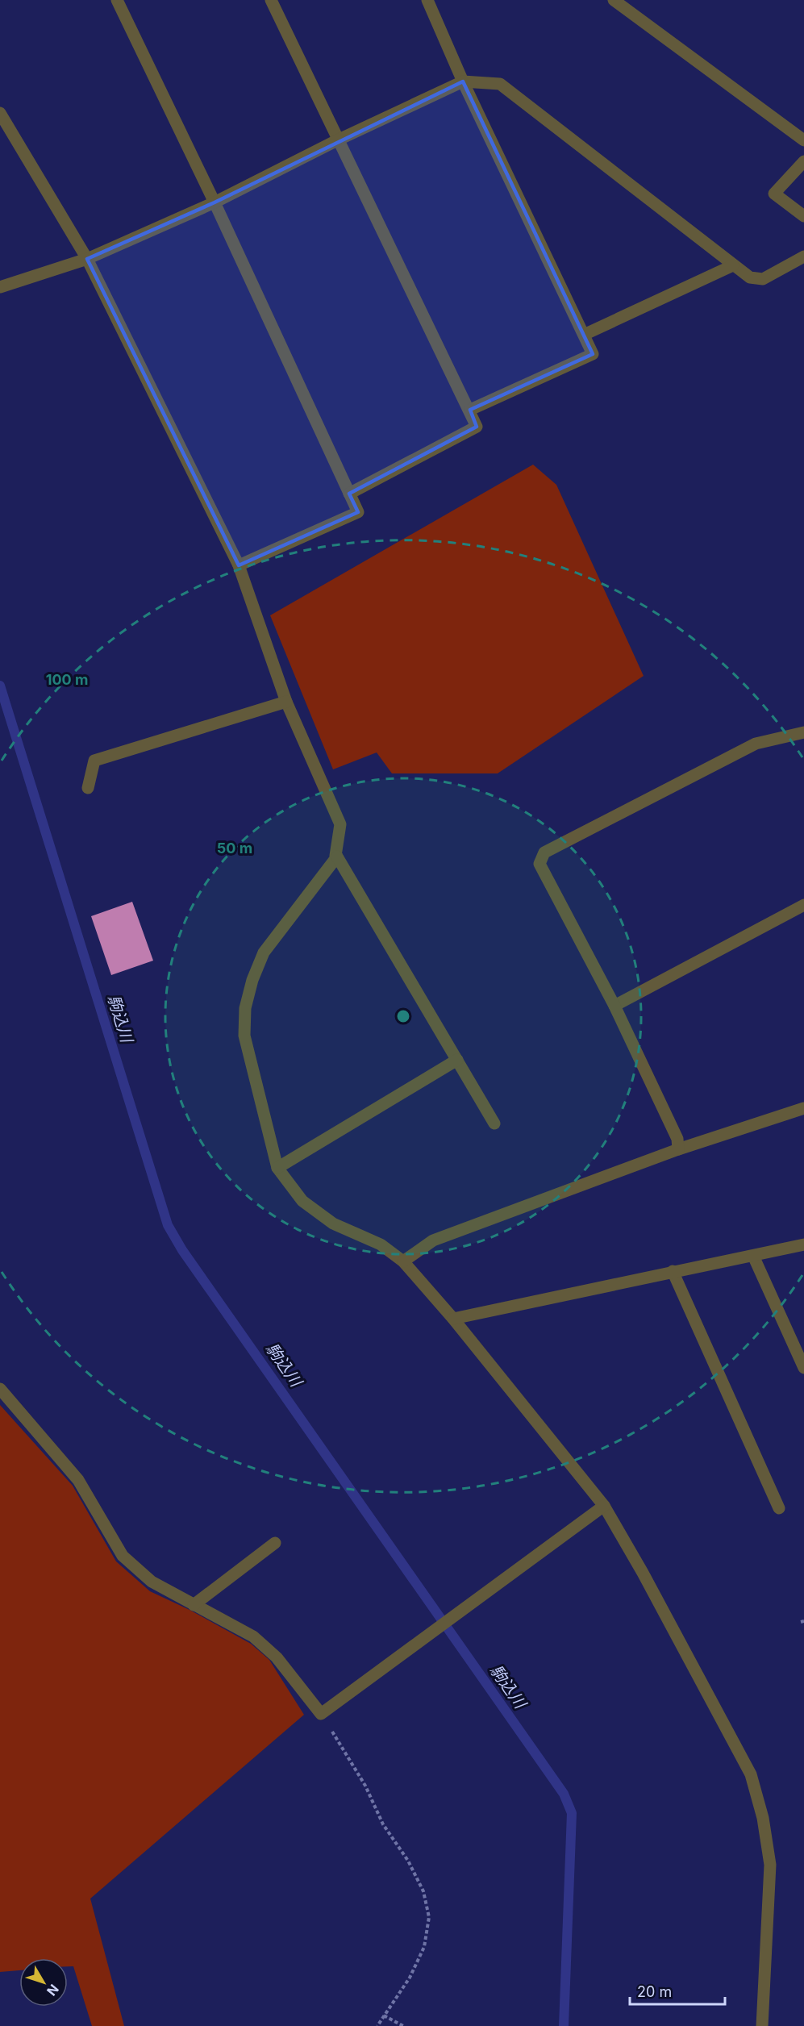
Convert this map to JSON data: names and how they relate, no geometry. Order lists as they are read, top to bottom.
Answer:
{
  "water": ["駒込川"],
  "scale_bar": "20 m",
  "north": "bottom right",
  "rings": ["100 m", "50 m"]
}
